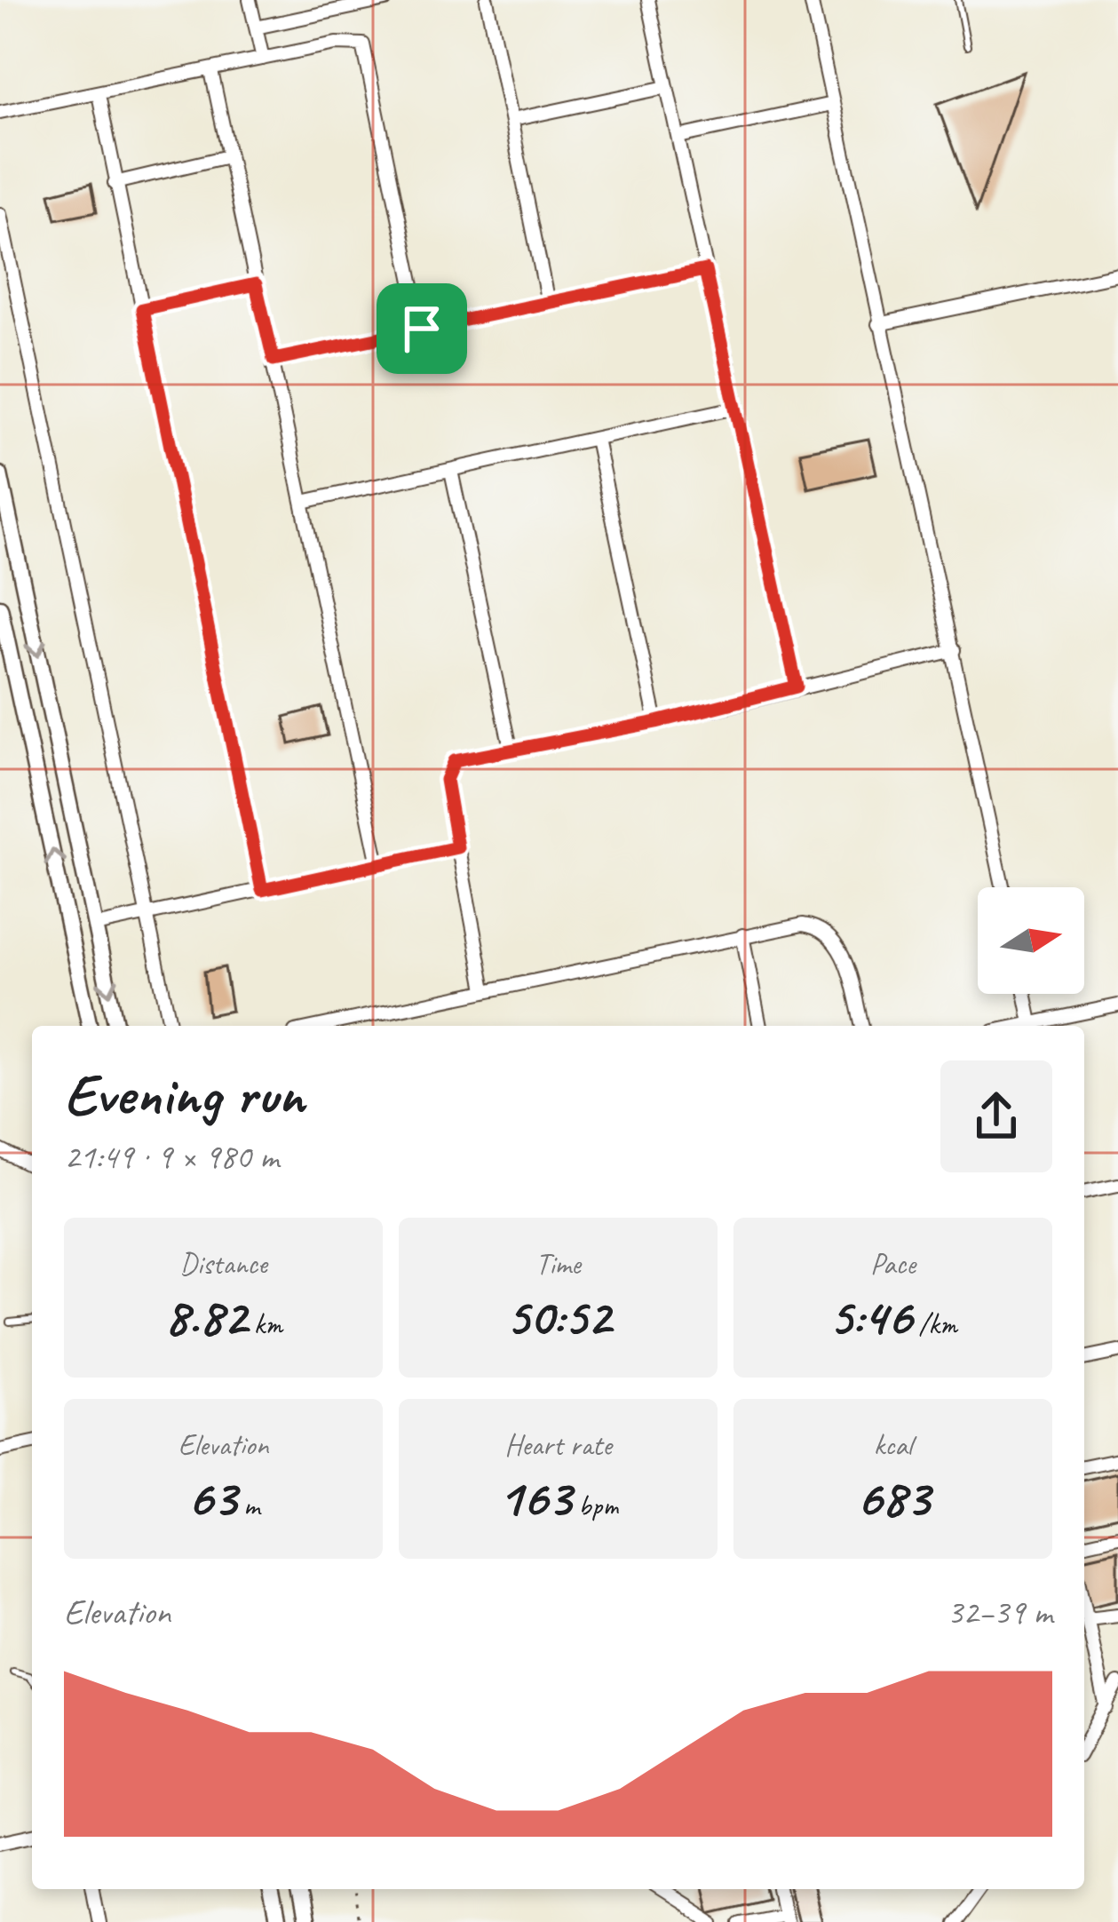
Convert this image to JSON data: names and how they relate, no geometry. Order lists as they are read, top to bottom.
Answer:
{
  "north": "right",
  "page": {
    "heading": ["Evening run", "21:49 · 9 × 980 m"],
    "stats": [
      ["Distance", "8.82 km"],
      ["Time", "50:52"],
      ["Pace", "5:46 /km"],
      ["Elevation", "63 m"],
      ["Heart rate", "163 bpm"],
      ["kcal", "683"]
    ],
    "chart": ["Elevation", "32–39 m"]
  }
}
